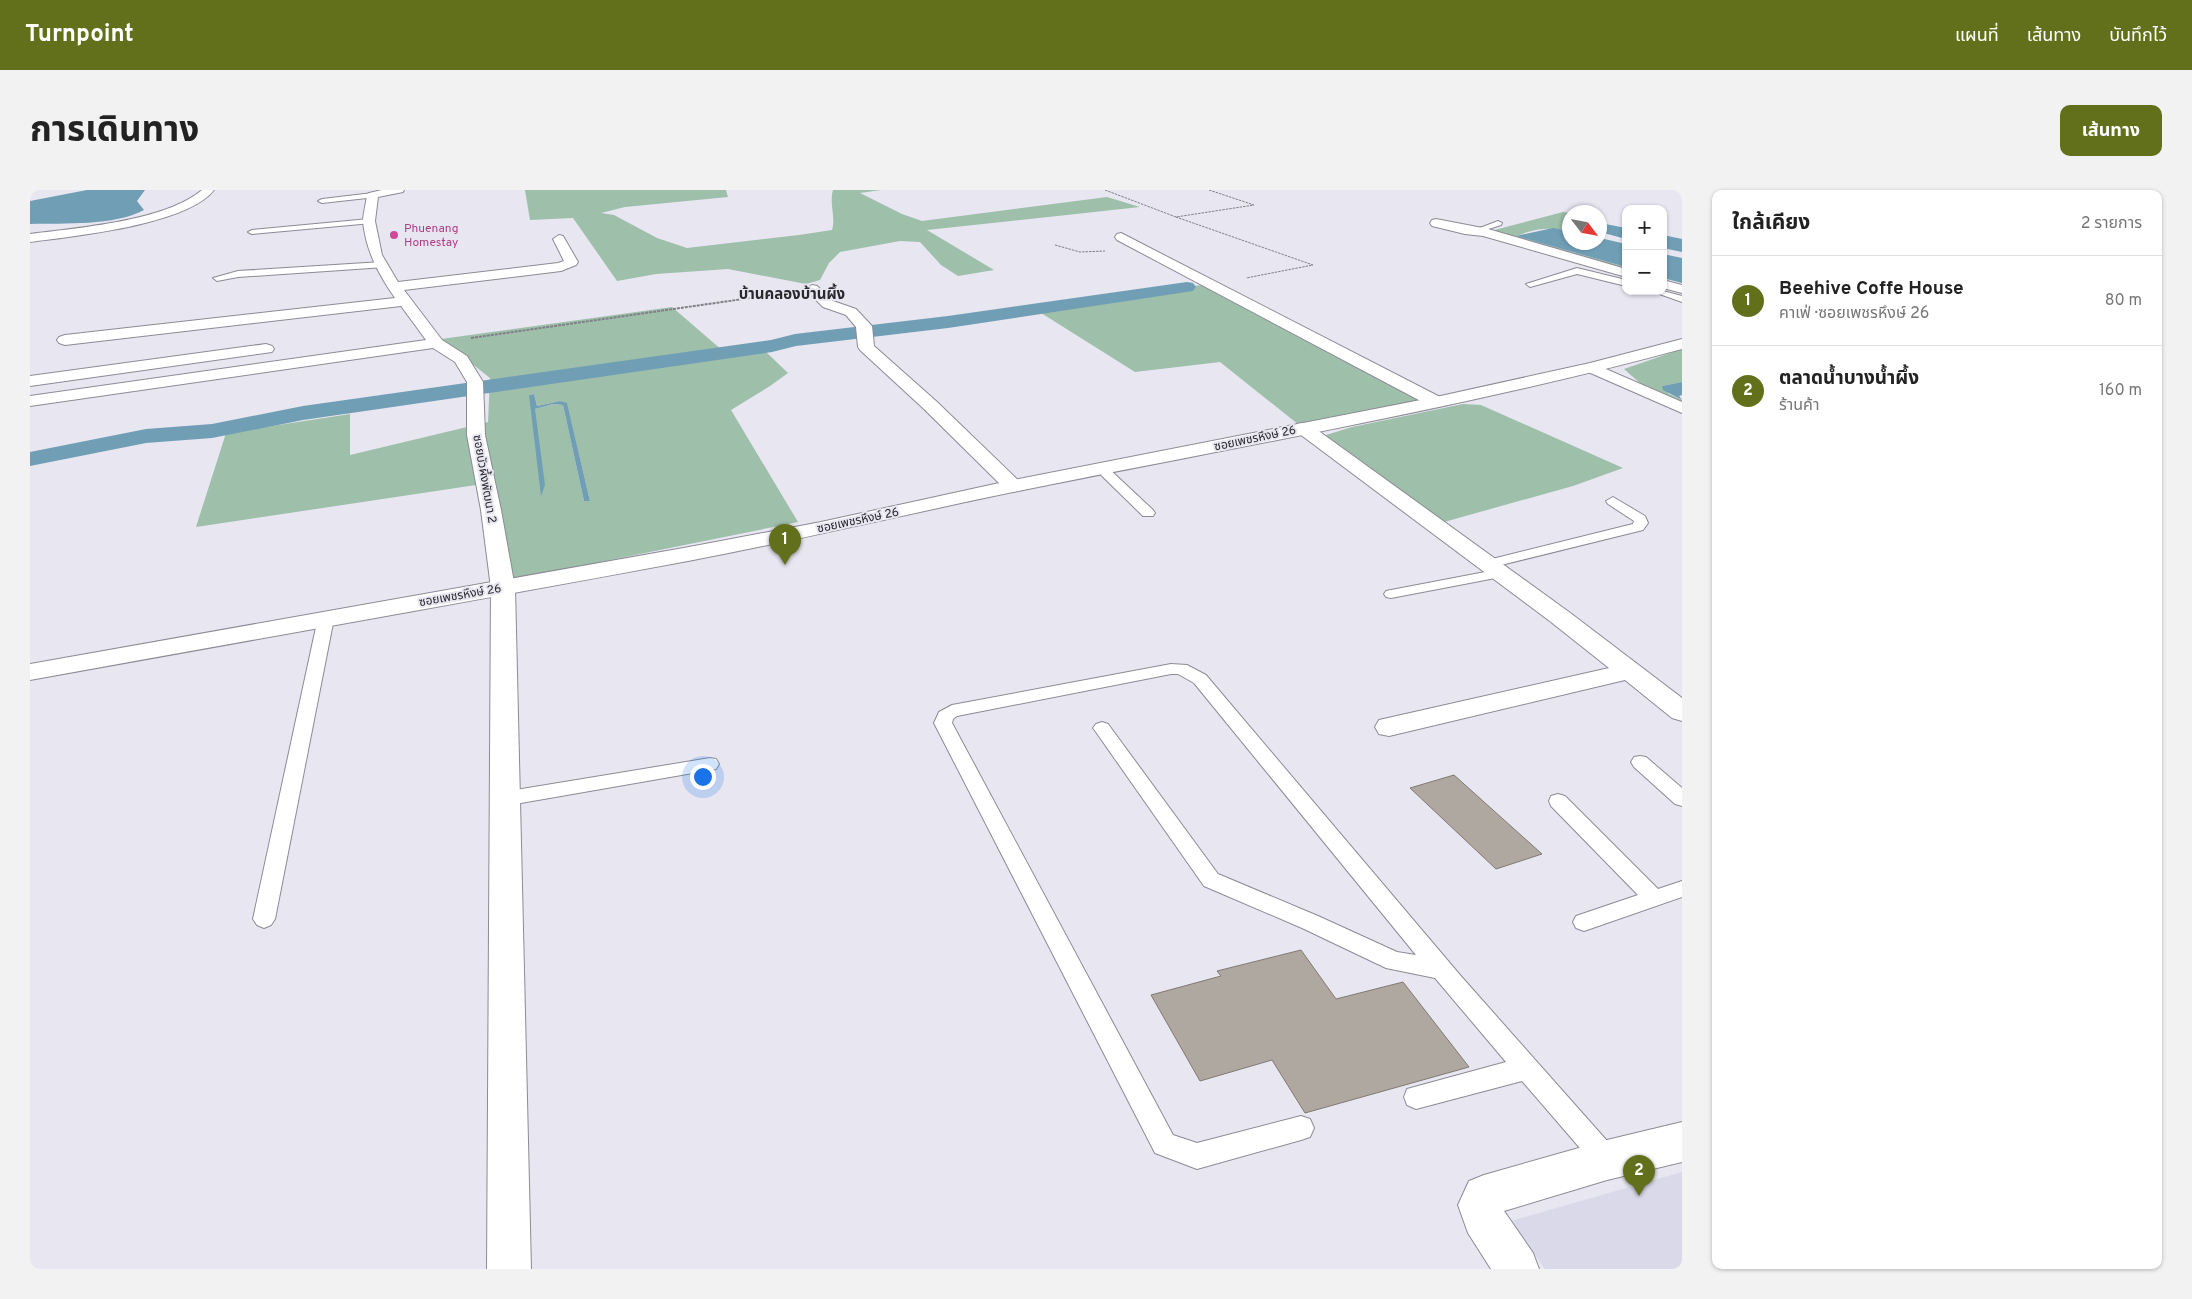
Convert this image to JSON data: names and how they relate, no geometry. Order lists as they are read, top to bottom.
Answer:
{
  "streets": {
    "street": ["ซอยเพชรหึงษ์ 26", "ซอยบัวผึ้งพัฒนา 2"]
  },
  "crossings": [
    ["ซอยเพชรหึงษ์ 26", "ซอยบัวผึ้งพัฒนา 2"]
  ],
  "districts": ["บ้านคลองบ้านผึ้ง"],
  "places": ["Phuenang Homestay"],
  "north": "bottom right",
  "page": {
    "header": "Turnpoint",
    "nav": ["แผนที่", "เส้นทาง", "บันทึกไว้"],
    "title": "การเดินทาง",
    "buttons": "เส้นทาง",
    "heading": ["ใกล้เคียง", "2 รายการ"],
    "map_buttons": ["+", "−"],
    "list": [
      {
        "mark": "1",
        "name": "Beehive Coffe House",
        "note": "คาเฟ่ · ซอยเพชรหึงษ์ 26",
        "value": "80 m"
      },
      {
        "mark": "2",
        "name": "ตลาดน้ำบางน้ำผึ้ง",
        "note": "ร้านค้า",
        "value": "160 m"
      }
    ],
    "pins": ["1", "2"]
  }
}
